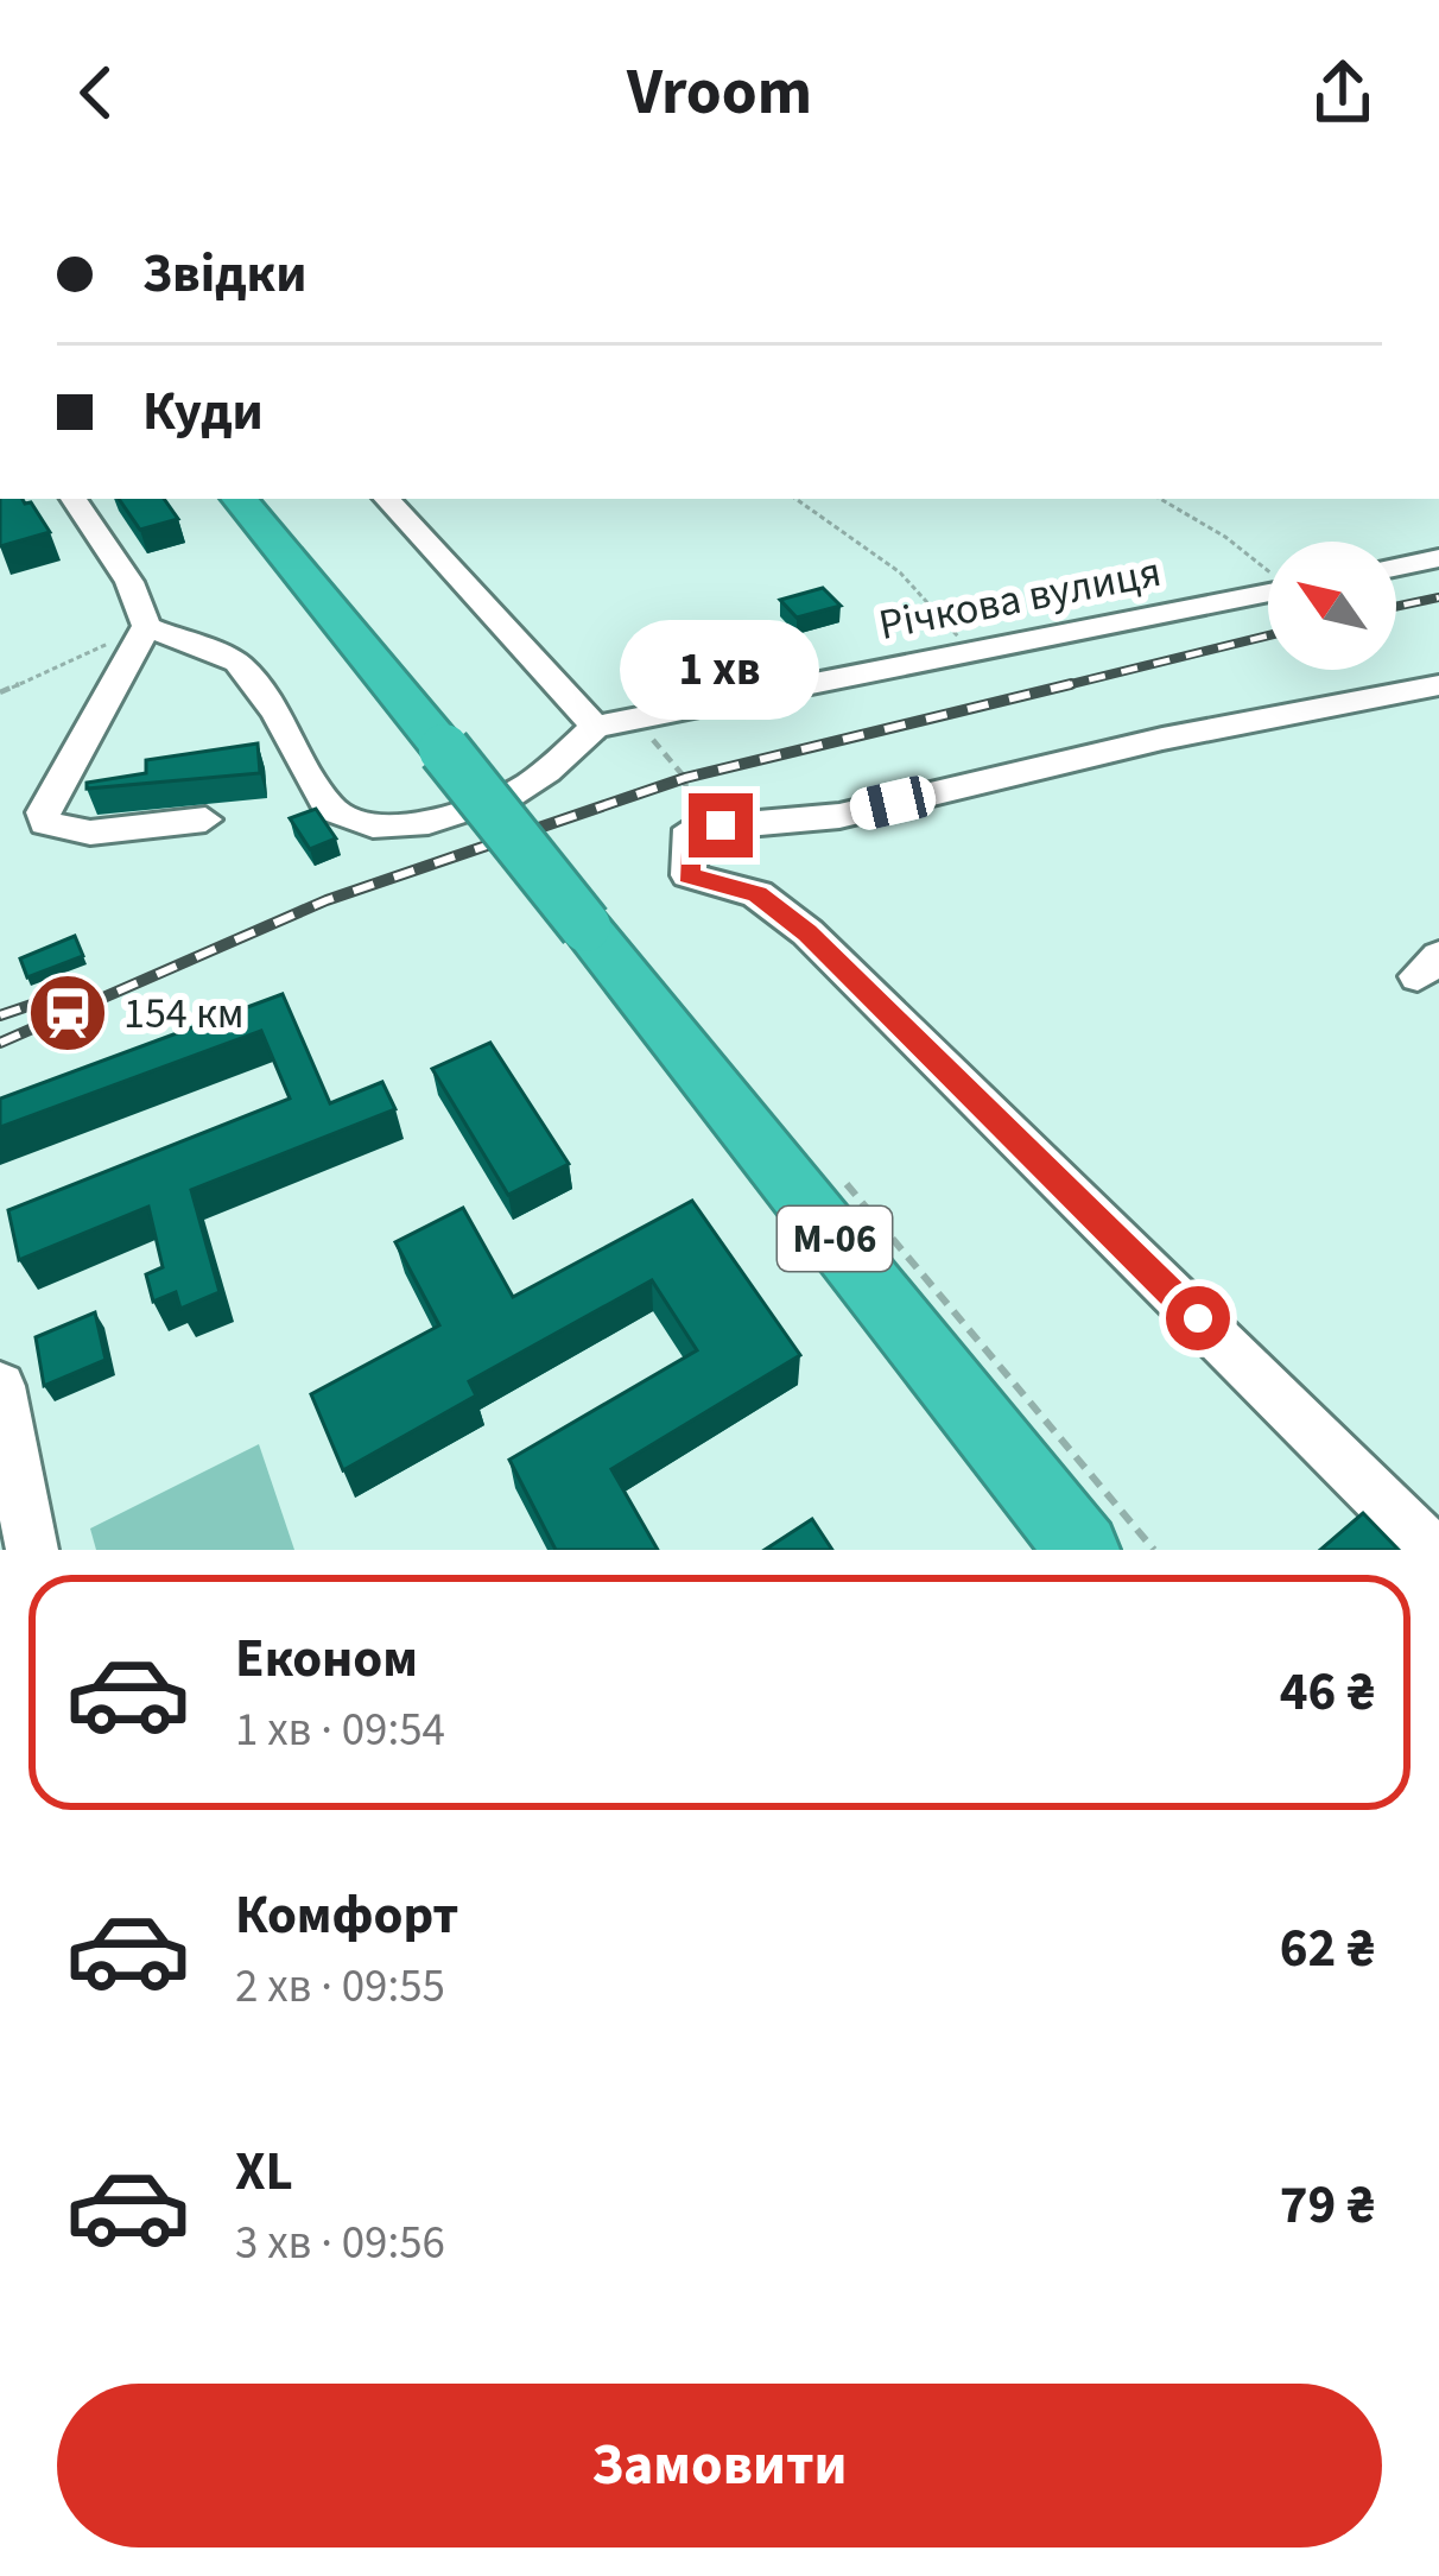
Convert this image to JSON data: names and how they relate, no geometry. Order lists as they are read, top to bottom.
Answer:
{
  "streets": {
    "highway": ["М-06"],
    "street": ["Річкова вулиця"]
  },
  "places": {
    "station": ["154 км"]
  },
  "north": "top left",
  "page": {
    "header": "Vroom",
    "banner": ["Звідки", "Куди"],
    "bubble": "1 хв",
    "list": [
      {
        "name": "Економ",
        "note": "1 хв · 09:54",
        "value": "46 ₴"
      },
      {
        "name": "Комфорт",
        "note": "2 хв · 09:55",
        "value": "62 ₴"
      },
      {
        "name": "XL",
        "note": "3 хв · 09:56",
        "value": "79 ₴"
      }
    ],
    "buttons": "Замовити"
  }
}
